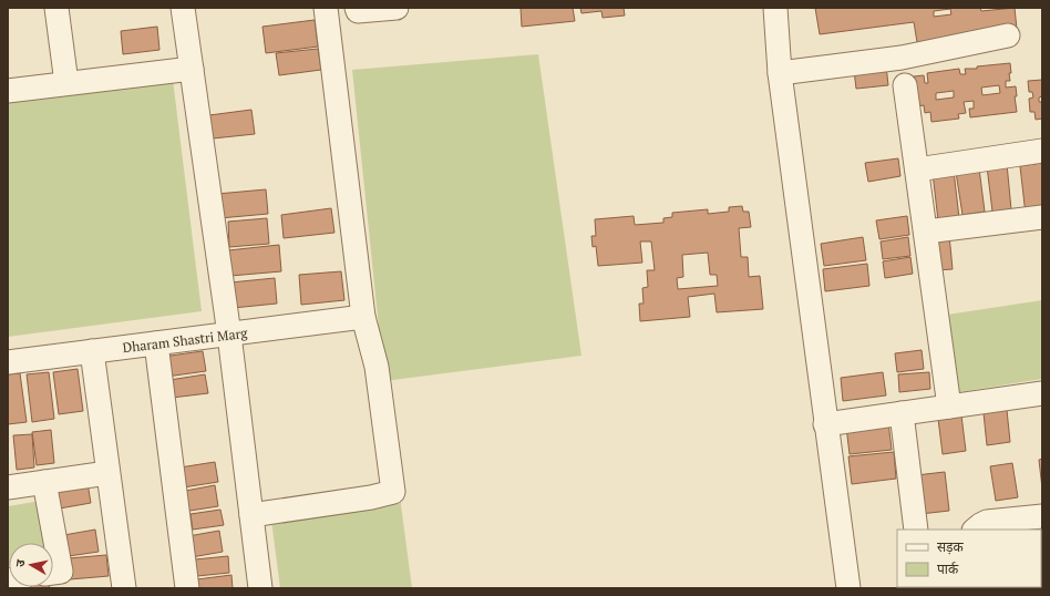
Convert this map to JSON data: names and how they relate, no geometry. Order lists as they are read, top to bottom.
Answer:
{
  "streets": {
    "street": ["Dharam Shastri Marg"]
  },
  "legend": ["सड़क", "पार्क"],
  "north": "left"
}
